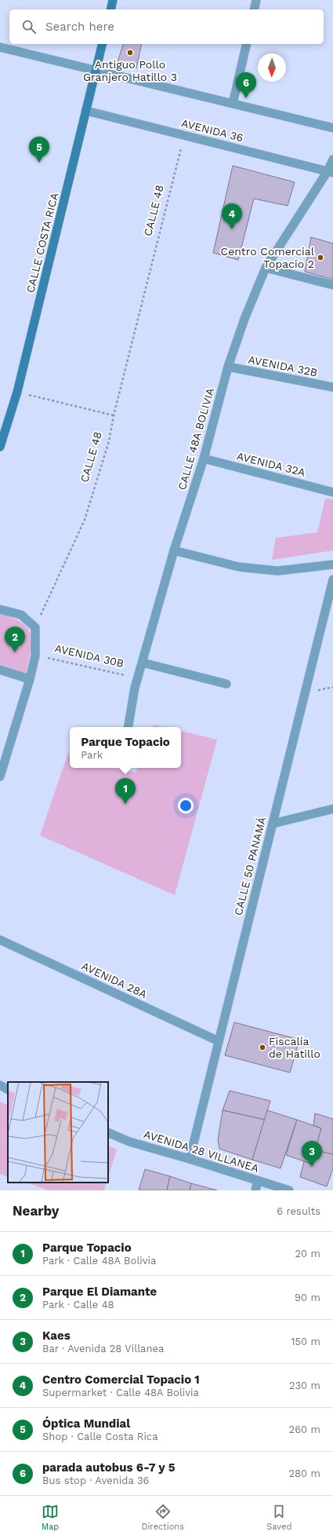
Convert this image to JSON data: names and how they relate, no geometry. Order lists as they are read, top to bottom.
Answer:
{
  "streets": {
    "main road": ["CALLE COSTA RICA"],
    "street": [
      "AVENIDA 36",
      "AVENIDA 32B",
      "CALLE 48A BOLIVIA",
      "AVENIDA 32A",
      "CALLE 50 PANAMÁ",
      "AVENIDA 28A",
      "AVENIDA 28 VILLANEA"
    ],
    "path": ["CALLE 48", "AVENIDA 30B"]
  },
  "crossings": [
    ["AVENIDA 36", "CALLE 48"],
    ["AVENIDA 36", "CALLE COSTA RICA"],
    ["AVENIDA 36", "CALLE 48A BOLIVIA"],
    ["AVENIDA 32B", "CALLE 48A BOLIVIA"],
    ["CALLE 48A BOLIVIA", "AVENIDA 32A"],
    ["CALLE 48A BOLIVIA", "AVENIDA 30B"],
    ["CALLE 50 PANAMÁ", "AVENIDA 28A"],
    ["CALLE 50 PANAMÁ", "AVENIDA 28 VILLANEA"]
  ],
  "places": ["Antiguo Pollo Granjero Hatillo 3", "Centro Comercial Topacio 2", "Fiscalía de Hatillo"],
  "north": "bottom",
  "page": {
    "search": "Search here",
    "pins": [
      "6",
      "5",
      "4",
      "2",
      "1",
      "3"
    ],
    "popup": ["Parque Topacio", "Park"],
    "heading": ["Nearby", "6 results"],
    "list": [
      {
        "mark": "1",
        "name": "Parque Topacio",
        "note": "Park · Calle 48A Bolivia",
        "value": "20 m"
      },
      {
        "mark": "2",
        "name": "Parque El Diamante",
        "note": "Park · Calle 48",
        "value": "90 m"
      },
      {
        "mark": "3",
        "name": "Kaes",
        "note": "Bar · Avenida 28 Villanea",
        "value": "150 m"
      },
      {
        "mark": "4",
        "name": "Centro Comercial Topacio 1",
        "note": "Supermarket · Calle 48A Bolivia",
        "value": "230 m"
      },
      {
        "mark": "5",
        "name": "Óptica Mundial",
        "note": "Shop · Calle Costa Rica",
        "value": "260 m"
      },
      {
        "mark": "6",
        "name": "parada autobus 6-7 y 5",
        "note": "Bus stop · Avenida 36",
        "value": "280 m"
      }
    ],
    "nav": ["Map", "Directions", "Saved"]
  }
}
